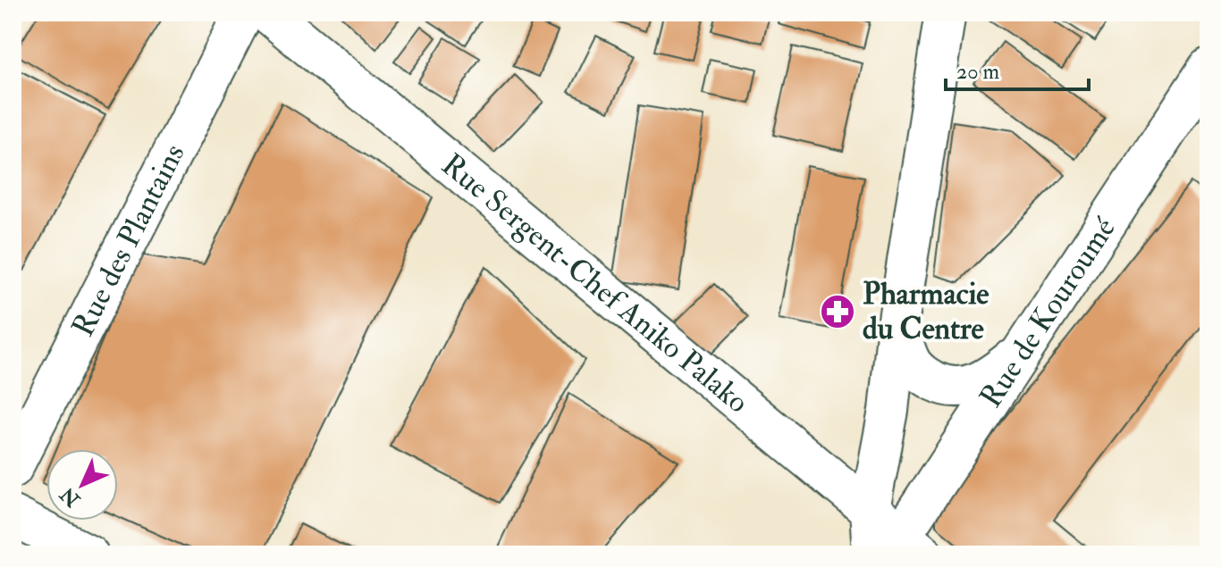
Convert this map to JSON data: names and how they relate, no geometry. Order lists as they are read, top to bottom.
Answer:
{
  "streets": {
    "street": ["Rue des Plantains", "Rue Sergent-Chef Aniko Palako", "Rue de Kouroumé"]
  },
  "crossings": [
    ["Rue Sergent-Chef Aniko Palako", "Rue de Kouroumé"]
  ],
  "places": {
    "pharmacy": ["Pharmacie du Centre"]
  },
  "scale_bar": "20 m",
  "north": "bottom left"
}
